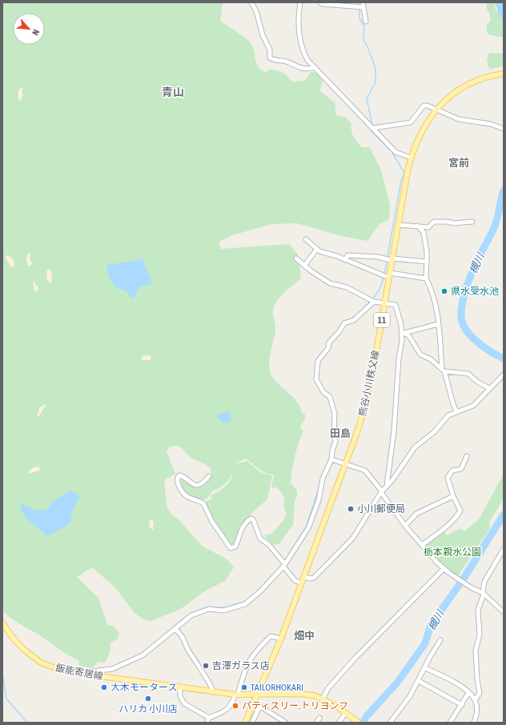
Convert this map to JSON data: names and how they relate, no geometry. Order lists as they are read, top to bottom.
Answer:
{
  "streets": {
    "main road": ["11", "熊谷小川秩父線", "飯能寄居線"]
  },
  "crossings": [
    ["熊谷小川秩父線", "飯能寄居線"]
  ],
  "districts": [
    "青山",
    "宮前",
    "田島",
    "畑中"
  ],
  "water": ["槻川"],
  "parks": ["栃本親水公園"],
  "places": [
    "県水受水池",
    "小川郵便局",
    "吉澤ガラス店",
    "大木モータース",
    "TAILORHOKARI",
    "ハリカ 小川店",
    "パティスリー,トリヨンフ"
  ],
  "north": "bottom right"
}
